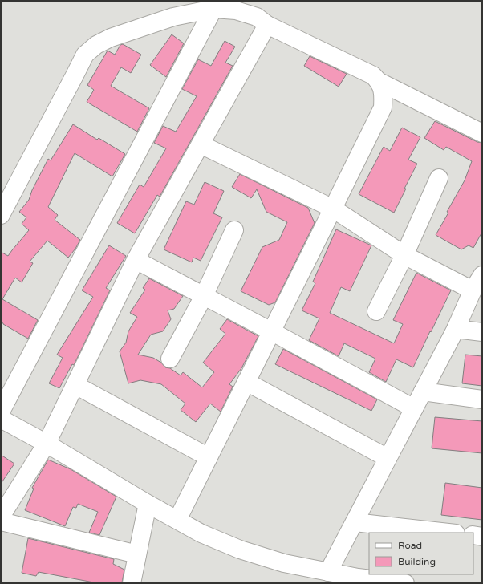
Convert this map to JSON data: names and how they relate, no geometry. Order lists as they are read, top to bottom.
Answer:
{
  "legend": ["Road", "Building"]
}
